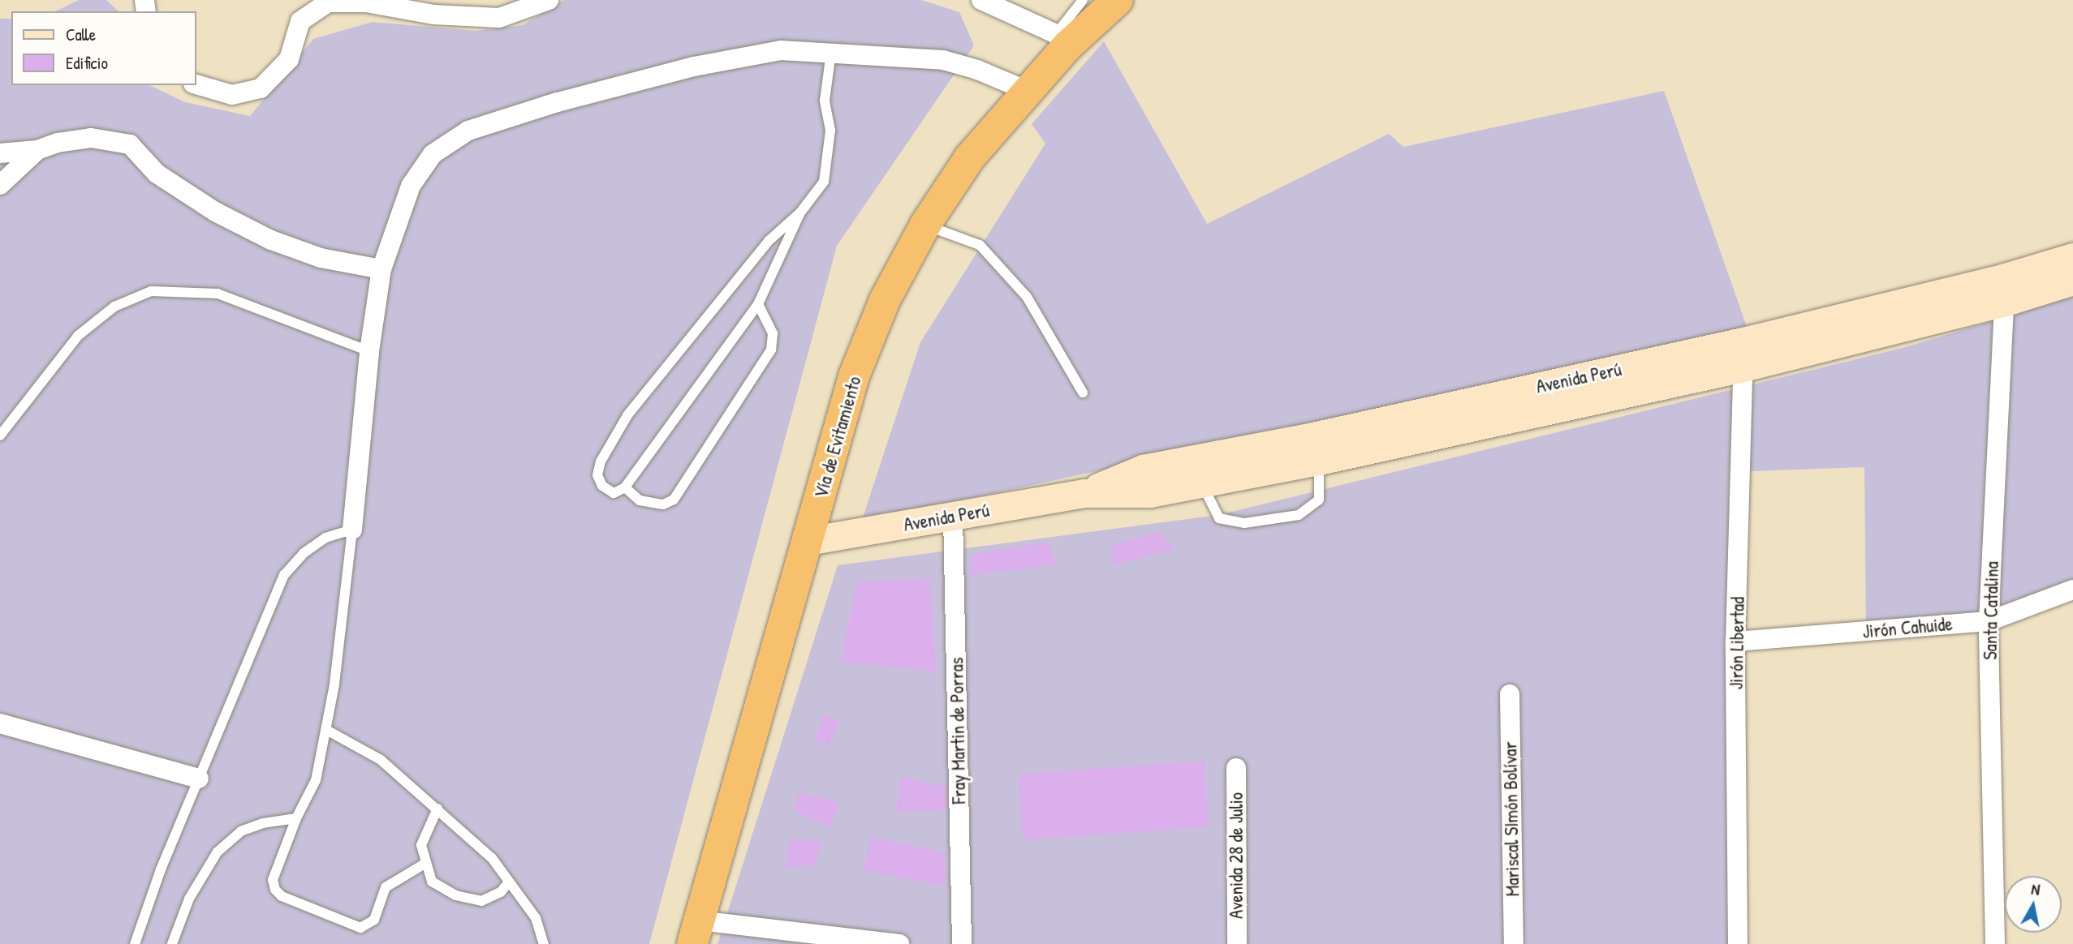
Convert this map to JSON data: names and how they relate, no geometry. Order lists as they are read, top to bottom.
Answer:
{
  "streets": {
    "highway": ["Vía de Evitamiento"],
    "main road": ["Avenida Perú"],
    "street": [
      "Santa Catalina",
      "Jirón Cahuide",
      "Jirón Libertad",
      "Fray Martin de Porras",
      "Mariscal SImón Bolívar",
      "Avenida 28 de Julio"
    ]
  },
  "crossings": [
    ["Avenida Perú", "Vía de Evitamiento"],
    ["Avenida Perú", "Santa Catalina"],
    ["Avenida Perú", "Jirón Libertad"],
    ["Avenida Perú", "Fray Martin de Porras"],
    ["Santa Catalina", "Jirón Cahuide"],
    ["Jirón Cahuide", "Jirón Libertad"]
  ],
  "legend": ["Calle", "Edificio"],
  "north": "top"
}
